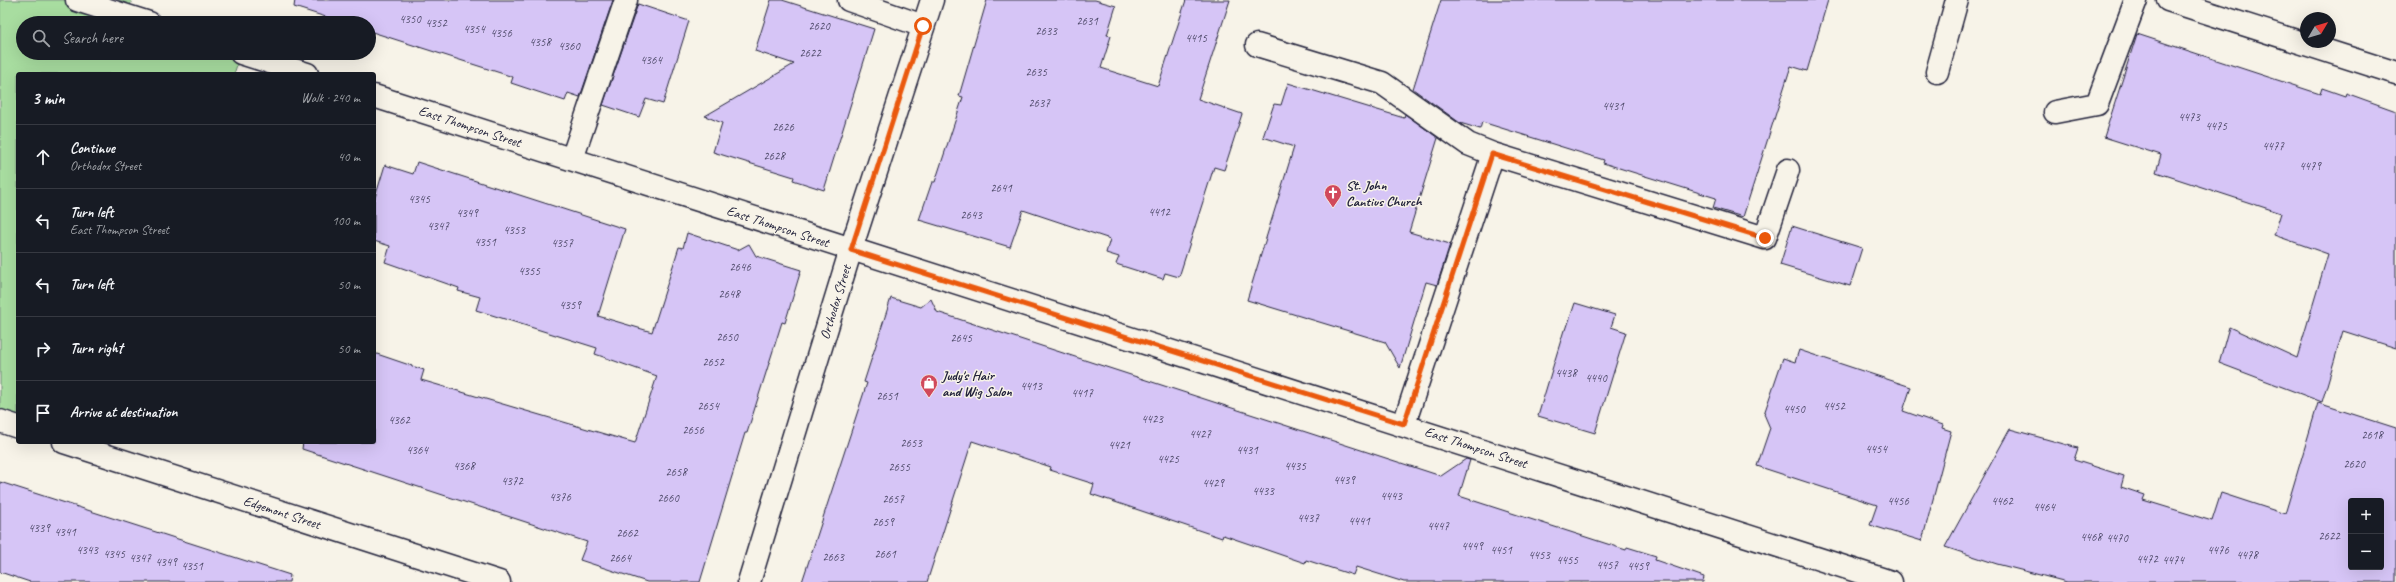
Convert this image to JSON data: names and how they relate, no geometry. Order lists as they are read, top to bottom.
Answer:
{
  "streets": {
    "street": ["East Thompson Street", "Orthodox Street", "Edgemont Street"]
  },
  "crossings": [
    ["East Thompson Street", "Orthodox Street"]
  ],
  "places": {
    "church": ["St. John Cantius Church"],
    "shop": ["Judy's Hair and Wig Salon"]
  },
  "house_numbers": [
    "4350",
    "2631",
    "4352",
    "2620",
    "4354",
    "2633",
    "4356",
    "4415",
    "4358",
    "4360",
    "2622",
    "4364",
    "2635",
    "2637",
    "4431",
    "4473",
    "4475",
    "2626",
    "4477",
    "2628",
    "4479",
    "2641",
    "4345",
    "4412",
    "4349",
    "2643",
    "4347",
    "4353",
    "4351",
    "4357",
    "2646",
    "4355",
    "2648",
    "4359",
    "2650",
    "2645",
    "2652",
    "4438",
    "4440",
    "4413",
    "4417",
    "2651",
    "2654",
    "4452",
    "4450",
    "4423",
    "4362",
    "2656",
    "4427",
    "2618",
    "2653",
    "4421",
    "4454",
    "4364",
    "4431",
    "4425",
    "2620",
    "4368",
    "4435",
    "2655",
    "2658",
    "4439",
    "4372",
    "4429",
    "4433",
    "4443",
    "4376",
    "2660",
    "2657",
    "4456",
    "4462",
    "4464",
    "4437",
    "4441",
    "2659",
    "4447",
    "4339",
    "4341",
    "2662",
    "2622",
    "4468",
    "4470",
    "4449",
    "4343",
    "4451",
    "4476",
    "4345",
    "2661",
    "4453",
    "4478",
    "2663",
    "4347",
    "2664",
    "4472",
    "4455",
    "4474",
    "4349",
    "4457",
    "4351",
    "4459"
  ],
  "north": "top right",
  "page": {
    "search": "Search here",
    "heading": ["3 min", "Walk · 240 m"],
    "list": [
      ["Continue", "Orthodox Street", "40 m"],
      ["Turn left", "East Thompson Street", "100 m"],
      ["Turn left", "50 m"],
      ["Turn right", "50 m"],
      "Arrive at destination"
    ],
    "map_buttons": ["+", "−"]
  }
}
